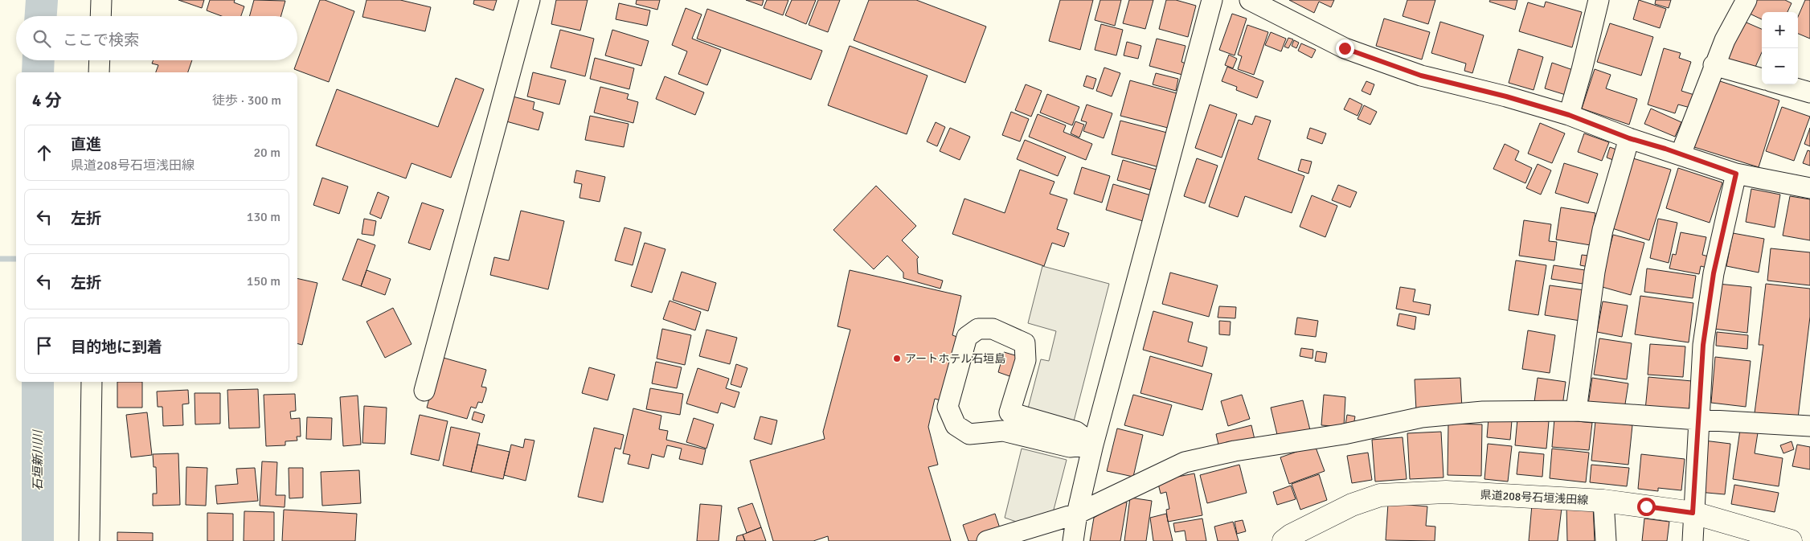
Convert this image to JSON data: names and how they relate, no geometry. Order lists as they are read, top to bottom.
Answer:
{
  "streets": {
    "main road": ["県道208号石垣浅田線"]
  },
  "water": ["石垣新川川"],
  "places": ["アートホテル石垣島"],
  "page": {
    "map_buttons": ["+", "−"],
    "search": "ここで検索",
    "heading": ["4 分", "徒歩 · 300 m"],
    "list": [
      ["直進", "県道208号石垣浅田線", "20 m"],
      ["左折", "130 m"],
      ["左折", "150 m"],
      "目的地に到着"
    ]
  }
}
